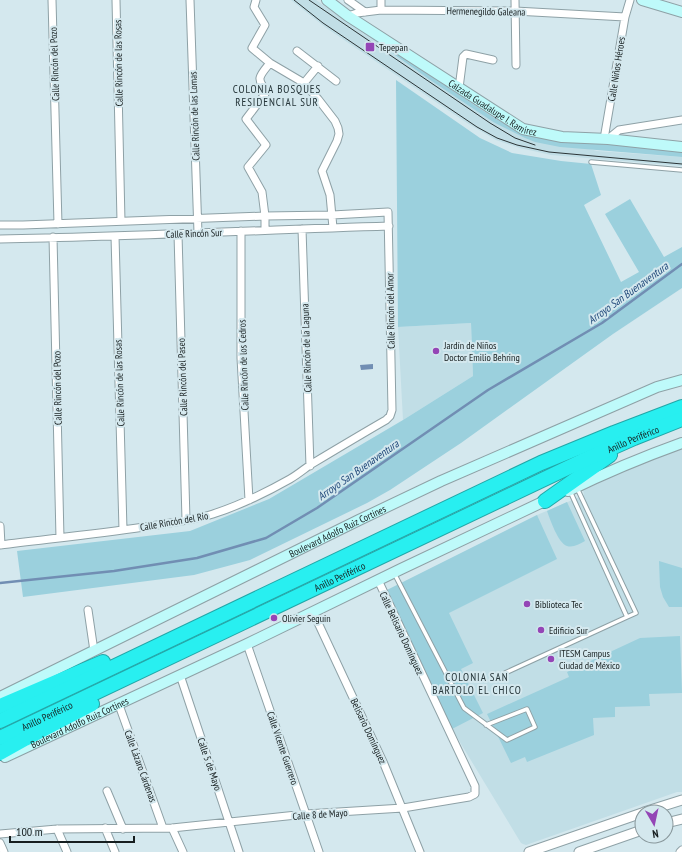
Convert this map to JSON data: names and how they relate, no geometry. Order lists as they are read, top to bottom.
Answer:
{
  "streets": {
    "highway": ["Anillo Periférico"],
    "main road": ["Calzada Guadalupe I. Ramírez", "Boulevard Adolfo Ruiz Cortines"],
    "street": [
      "Hermenegildo Galeana",
      "Calle Rincón de las Rosas",
      "Calle Rincón del Pozo",
      "Calle Niños Héroes",
      "Calle Rincón de las Lomas",
      "Calle Rincón Sur",
      "Calle Rincón del Amor",
      "Calle Rincón de la Laguna",
      "Calle Rincón de los Cedros",
      "Calle Rincón del Paseo",
      "Calle Rincón del Río",
      "Calle Belisario Domínguez",
      "Belisario Domínguez",
      "Calle Vicente Guerrero",
      "Calle 5 de Mayo",
      "Calle Lázaro Cárdenas",
      "Calle 8 de Mayo"
    ]
  },
  "crossings": [
    ["Hermenegildo Galeana", "Calle Niños Héroes"],
    ["Hermenegildo Galeana", "Calzada Guadalupe I. Ramírez"],
    ["Calle Rincón de las Rosas", "Calle Rincón Sur"],
    ["Calle Rincón de las Rosas", "Calle Rincón del Río"],
    ["Calle Rincón del Pozo", "Calle Rincón Sur"],
    ["Calle Rincón del Pozo", "Calle Rincón del Río"],
    ["Calle Niños Héroes", "Calzada Guadalupe I. Ramírez"],
    ["Calle Rincón de las Lomas", "Calle Rincón Sur"],
    ["Calle Rincón Sur", "Calle Rincón del Amor"],
    ["Calle Rincón Sur", "Calle Rincón de la Laguna"],
    ["Calle Rincón Sur", "Calle Rincón de los Cedros"],
    ["Calle Rincón Sur", "Calle Rincón del Paseo"],
    ["Calle Rincón del Amor", "Calle Rincón del Río"],
    ["Calle Rincón de la Laguna", "Calle Rincón del Río"],
    ["Calle Rincón de los Cedros", "Calle Rincón del Río"],
    ["Calle Rincón del Paseo", "Calle Rincón del Río"],
    ["Boulevard Adolfo Ruiz Cortines", "Calle Belisario Domínguez"],
    ["Boulevard Adolfo Ruiz Cortines", "Belisario Domínguez"],
    ["Boulevard Adolfo Ruiz Cortines", "Calle Vicente Guerrero"],
    ["Boulevard Adolfo Ruiz Cortines", "Calle 5 de Mayo"],
    ["Boulevard Adolfo Ruiz Cortines", "Calle Lázaro Cárdenas"],
    ["Calle Belisario Domínguez", "Calle 8 de Mayo"],
    ["Belisario Domínguez", "Calle 8 de Mayo"],
    ["Calle Vicente Guerrero", "Calle 8 de Mayo"],
    ["Calle 5 de Mayo", "Calle 8 de Mayo"],
    ["Calle Lázaro Cárdenas", "Calle 8 de Mayo"]
  ],
  "districts": ["COLONIA BOSQUES RESIDENCIAL SUR", "COLONIA SAN BARTOLO EL CHICO"],
  "water": ["Arroyo San Buenaventura"],
  "places": {
    "transit": ["Tepepan"],
    "other": [
      "Jardín de Niños Doctor Emilio Behring",
      "Biblioteca Tec",
      "Olivier Seguin",
      "Edificio Sur",
      "ITESM Campus Ciudad de México"
    ]
  },
  "scale_bar": "100 m",
  "north": "bottom"
}
